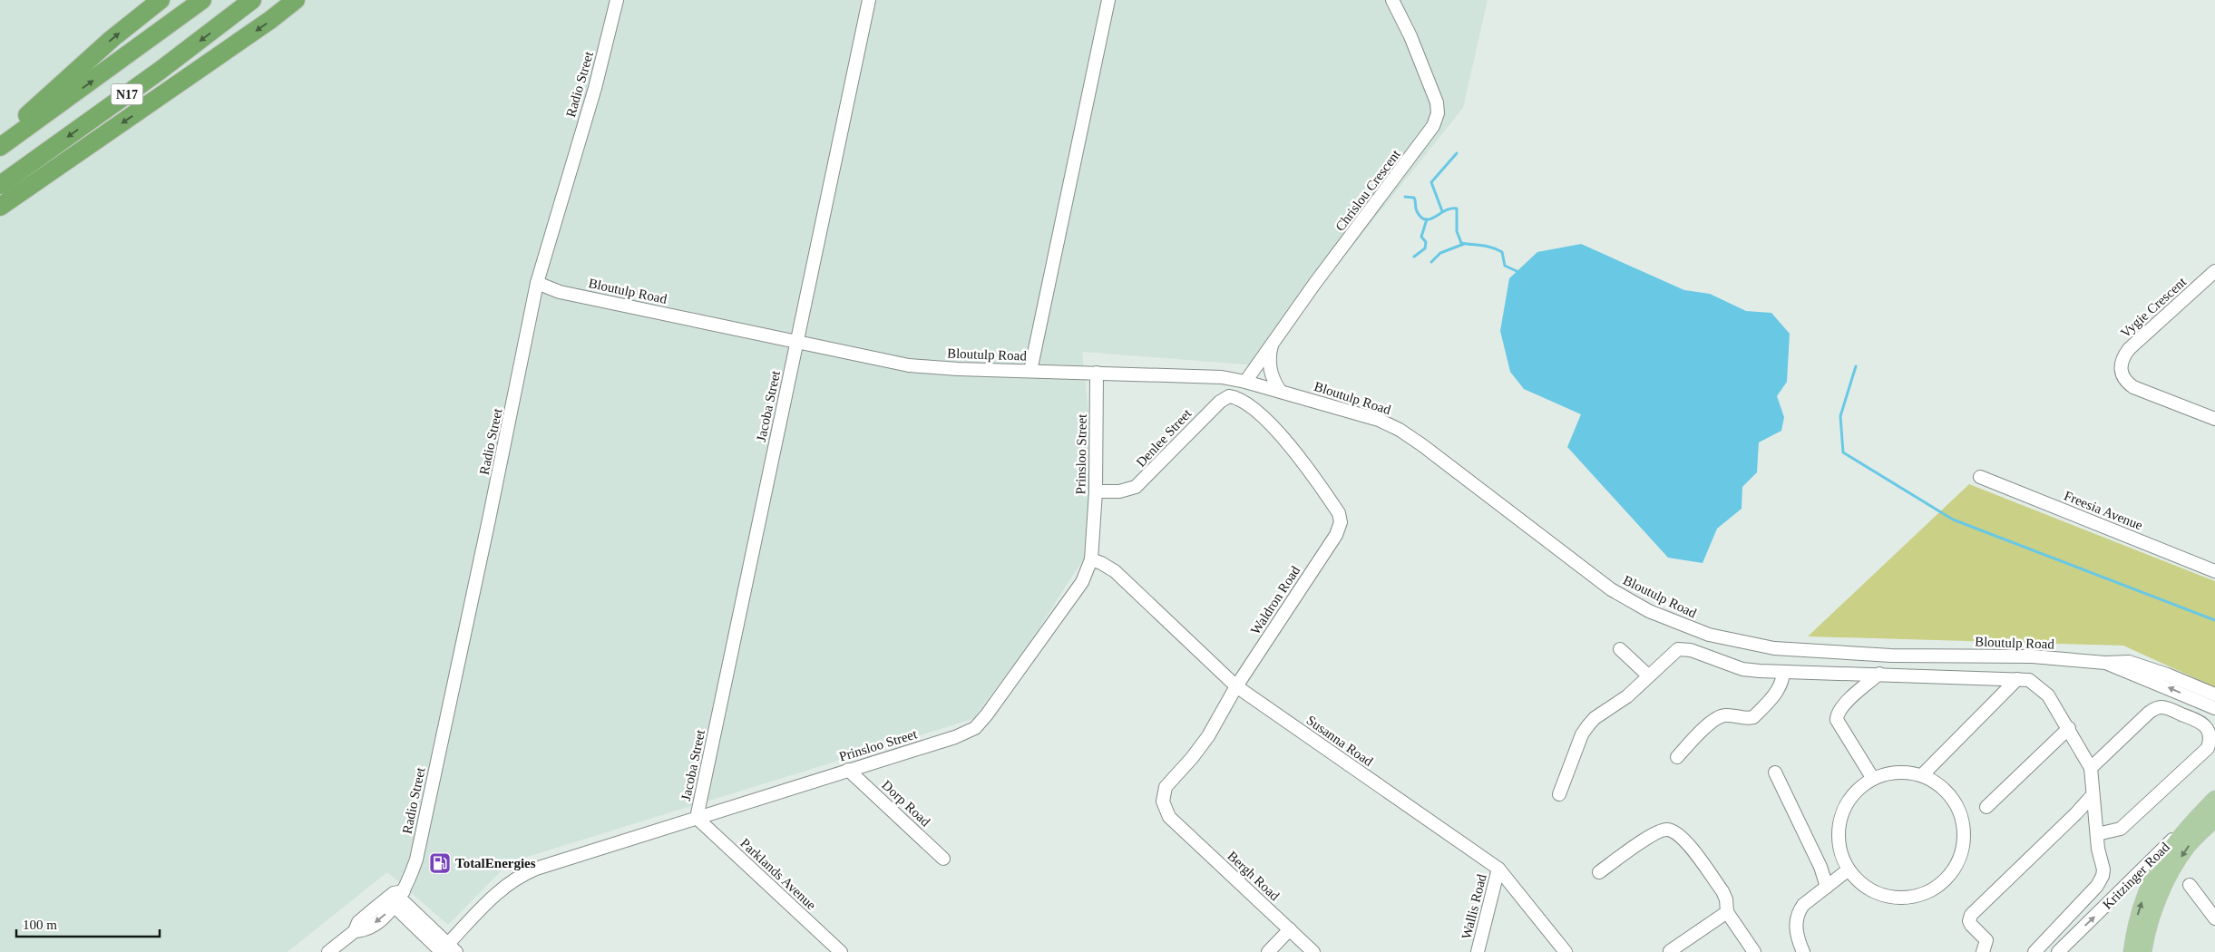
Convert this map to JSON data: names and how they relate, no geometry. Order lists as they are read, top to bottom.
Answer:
{
  "streets": {
    "highway": ["N17"],
    "main road": ["Kritzinger Road"],
    "street": [
      "Radio Street",
      "Chrislou Crescent",
      "Bloutulp Road",
      "Vygie Crescent",
      "Jacoba Street",
      "Denlee Street",
      "Prinsloo Street",
      "Freesia Avenue",
      "Waldron Road",
      "Susanna Road",
      "Dorp Road",
      "Parklands Avenue",
      "Bergh Road",
      "Wallis Road"
    ]
  },
  "crossings": [
    ["Radio Street", "Bloutulp Road"],
    ["Chrislou Crescent", "Bloutulp Road"],
    ["Bloutulp Road", "Jacoba Street"],
    ["Bloutulp Road", "Prinsloo Street"],
    ["Jacoba Street", "Prinsloo Street"],
    ["Jacoba Street", "Parklands Avenue"],
    ["Denlee Street", "Prinsloo Street"],
    ["Denlee Street", "Waldron Road"],
    ["Prinsloo Street", "Susanna Road"],
    ["Prinsloo Street", "Dorp Road"],
    ["Prinsloo Street", "Parklands Avenue"],
    ["Waldron Road", "Susanna Road"],
    ["Waldron Road", "Bergh Road"],
    ["Susanna Road", "Wallis Road"]
  ],
  "places": {
    "fuel station": ["TotalEnergies"]
  },
  "scale_bar": "100 m"
}
